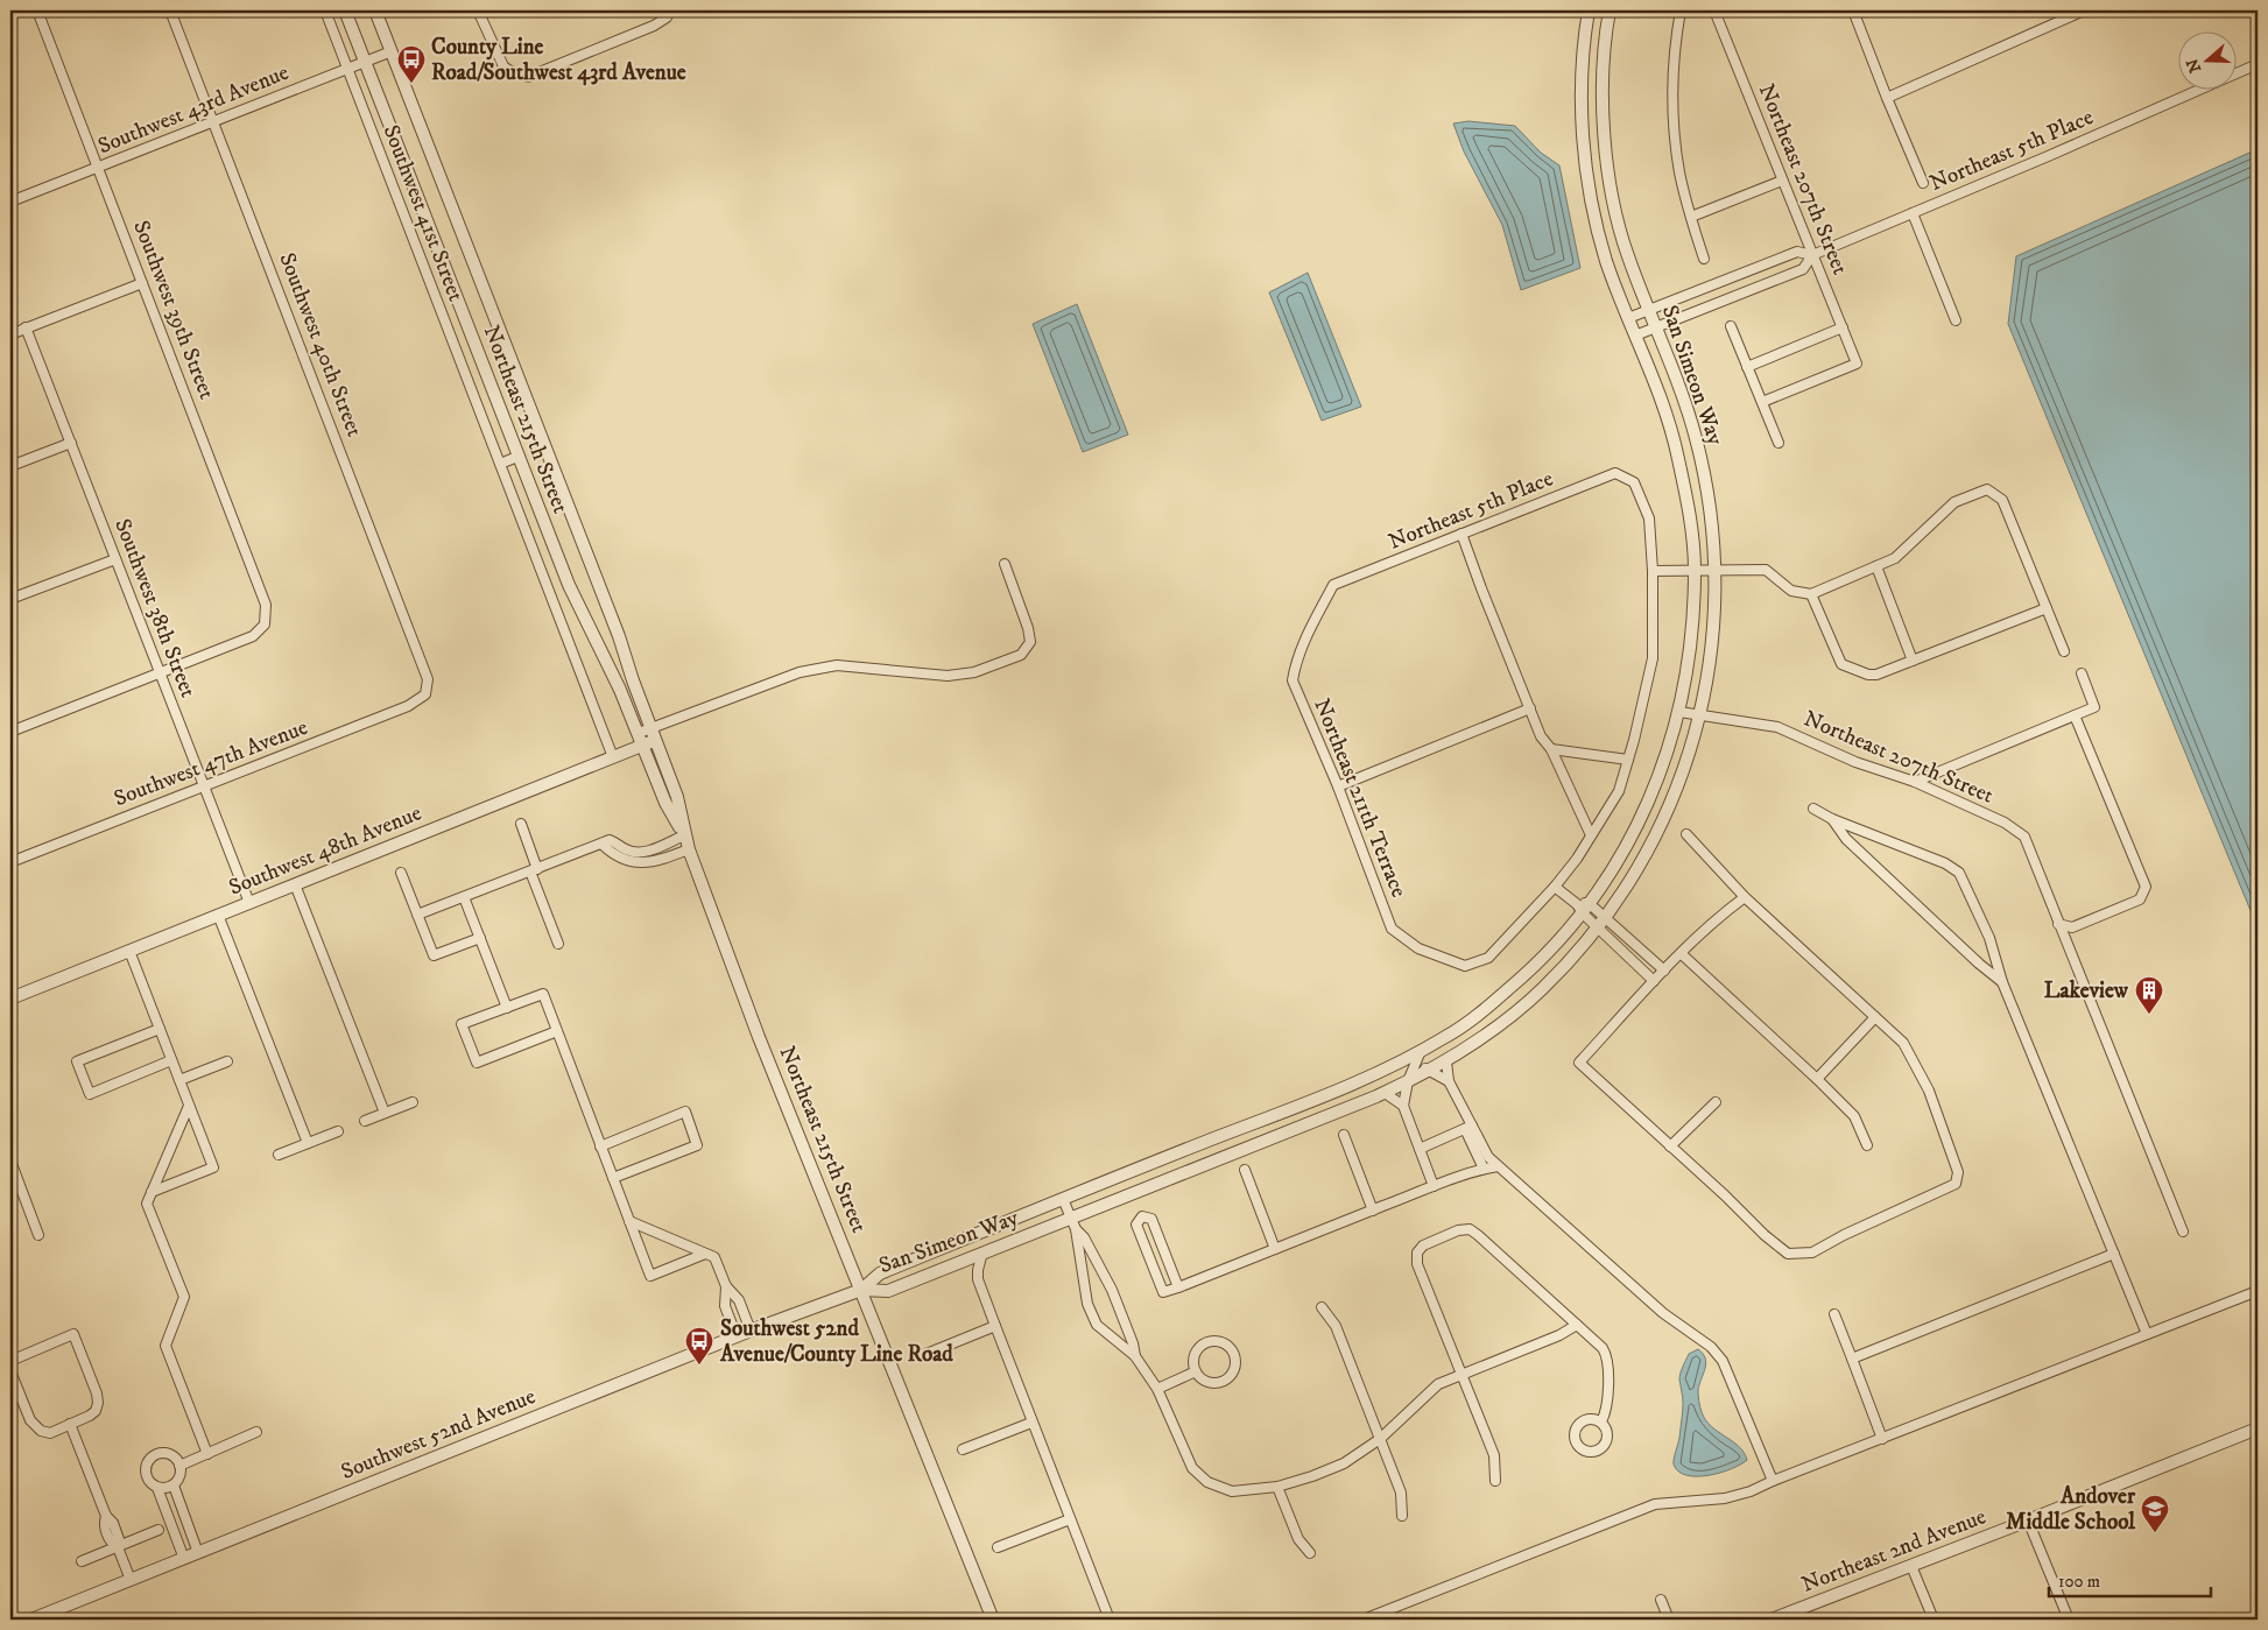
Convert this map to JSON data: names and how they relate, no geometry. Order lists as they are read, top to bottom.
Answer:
{
  "streets": {
    "street": [
      "Southwest 43rd Avenue",
      "Northeast 5th Place",
      "Northeast 207th Street",
      "Southwest 41st Street",
      "Southwest 39th Street",
      "Southwest 40th Street",
      "San Simeon Way",
      "Northeast 215th Street",
      "Southwest 38th Street",
      "Southwest 47th Avenue",
      "Northeast 211th Terrace",
      "Southwest 48th Avenue",
      "Southwest 52nd Avenue",
      "Northeast 2nd Avenue"
    ]
  },
  "crossings": [
    ["Southwest 43rd Avenue", "Southwest 41st Street"],
    ["Southwest 43rd Avenue", "Southwest 39th Street"],
    ["Southwest 43rd Avenue", "Southwest 40th Street"],
    ["Southwest 43rd Avenue", "Northeast 215th Street"],
    ["Northeast 5th Place", "Northeast 207th Street"],
    ["Northeast 5th Place", "San Simeon Way"],
    ["Northeast 5th Place", "Northeast 211th Terrace"],
    ["Northeast 207th Street", "San Simeon Way"],
    ["Southwest 41st Street", "Southwest 48th Avenue"],
    ["Southwest 39th Street", "Southwest 38th Street"],
    ["Southwest 40th Street", "Southwest 47th Avenue"],
    ["San Simeon Way", "Northeast 215th Street"],
    ["San Simeon Way", "Southwest 52nd Avenue"],
    ["Northeast 215th Street", "Southwest 48th Avenue"],
    ["Northeast 215th Street", "Southwest 52nd Avenue"],
    ["Southwest 38th Street", "Southwest 47th Avenue"],
    ["Southwest 38th Street", "Southwest 48th Avenue"]
  ],
  "places": {
    "bus stop": ["County Line Road/Southwest 43rd Avenue", "Southwest 52nd Avenue/County Line Road"],
    "building": ["Lakeview"],
    "school or university": ["Andover Middle School"]
  },
  "scale_bar": "100 m",
  "north": "left"
}
